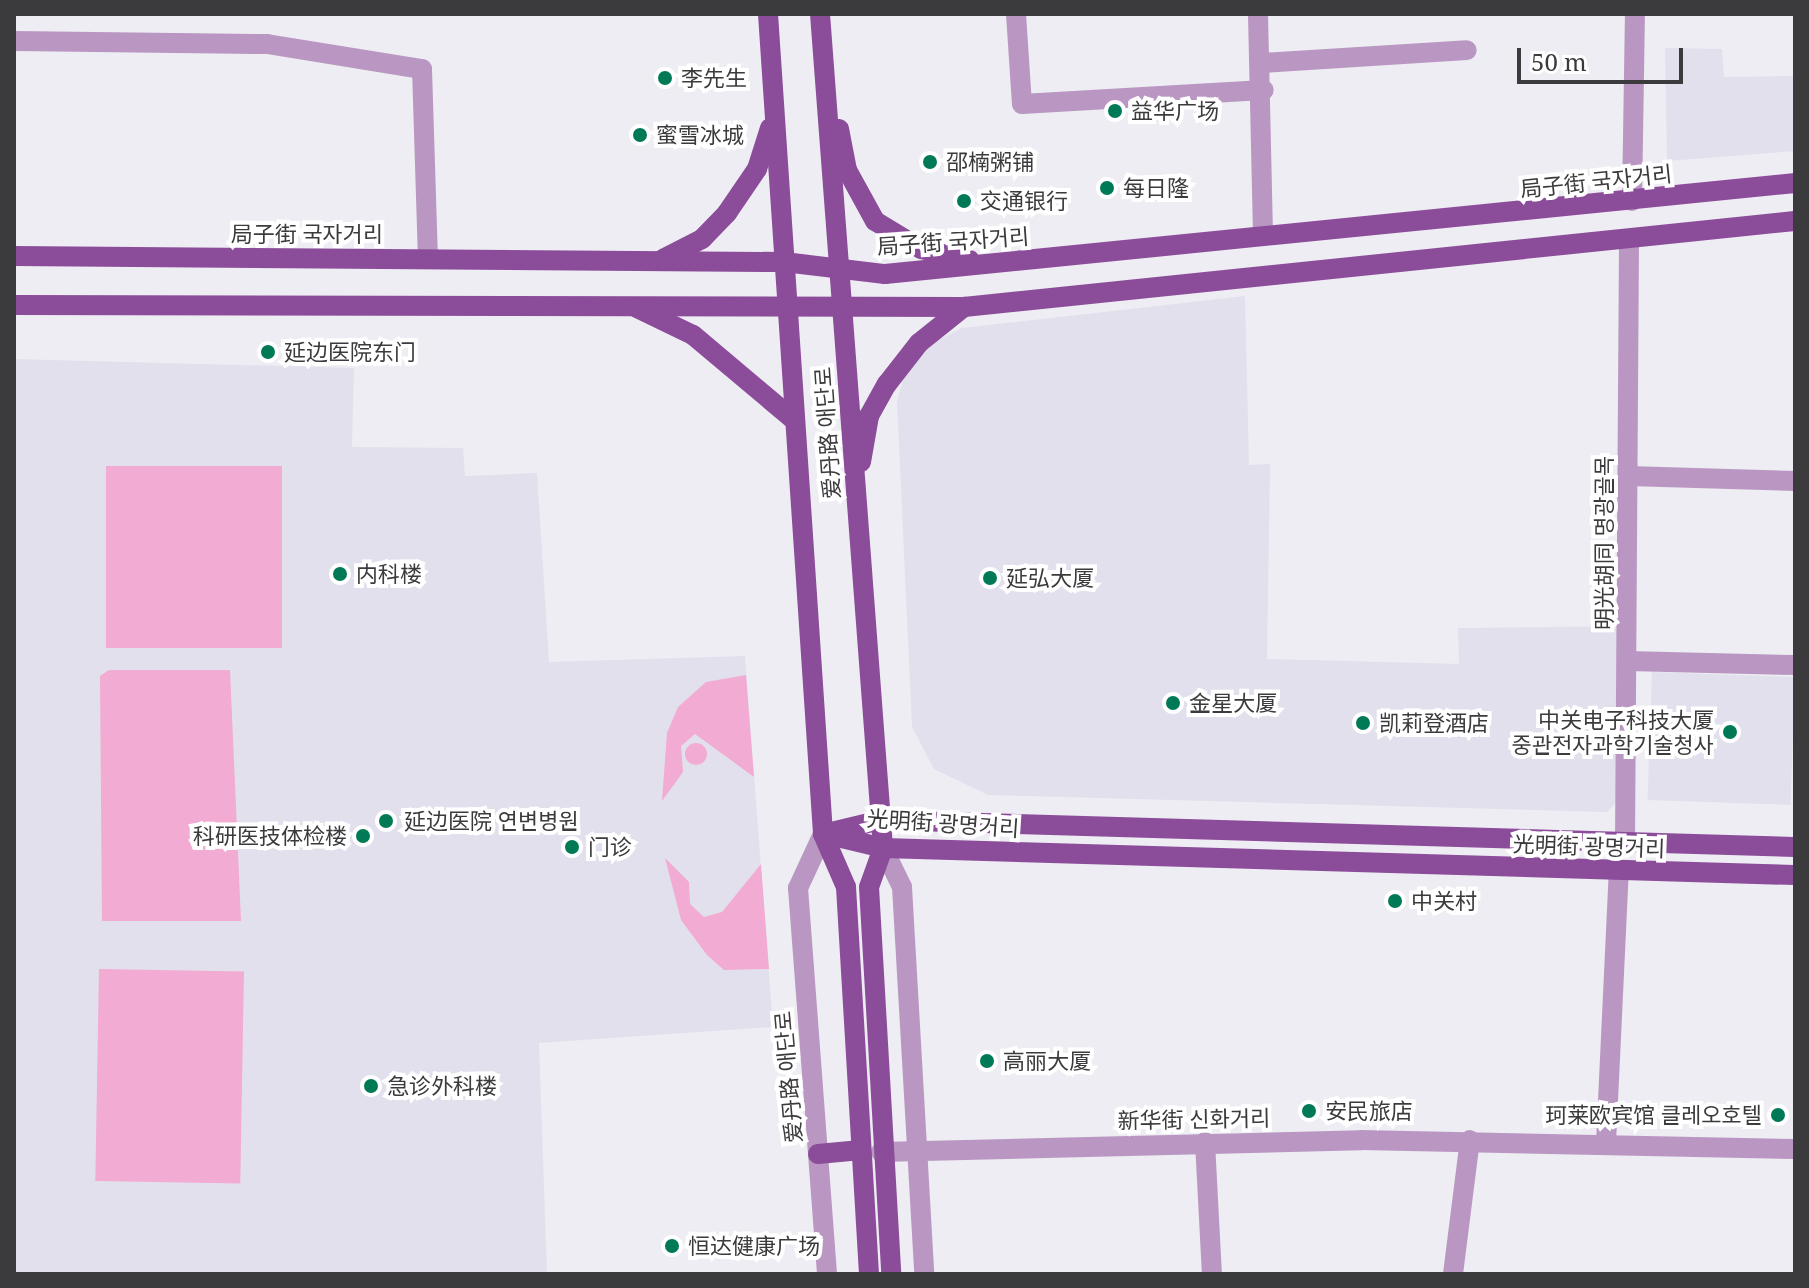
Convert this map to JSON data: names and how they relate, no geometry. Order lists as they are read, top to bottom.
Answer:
{
  "streets": {
    "main road": ["局子街 국자거리", "爱丹路 애단로", "光明街 광명거리"],
    "street": ["明光胡同 명광골목", "新华街 신화거리"]
  },
  "crossings": [
    ["局子街 국자거리", "爱丹路 애단로"],
    ["爱丹路 애단로", "光明街 광명거리"],
    ["爱丹路 애단로", "新华街 신화거리"],
    ["明光胡同 명광골목", "光明街 광명거리"]
  ],
  "places": [
    "李先生",
    "益华广场",
    "蜜雪冰城",
    "邵楠粥铺",
    "每日隆",
    "交通银行",
    "延边医院东门",
    "内科楼",
    "延弘大厦",
    "金星大厦",
    "凯莉登酒店",
    "中关电子科技大厦 중관전자과학기술청사",
    "延边医院 연변병원",
    "科研医技体检楼",
    "门诊",
    "中关村",
    "高丽大厦",
    "急诊外科楼",
    "安民旅店",
    "珂莱欧宾馆 클레오호텔",
    "恒达健康广场"
  ],
  "scale_bar": "50 m"
}
